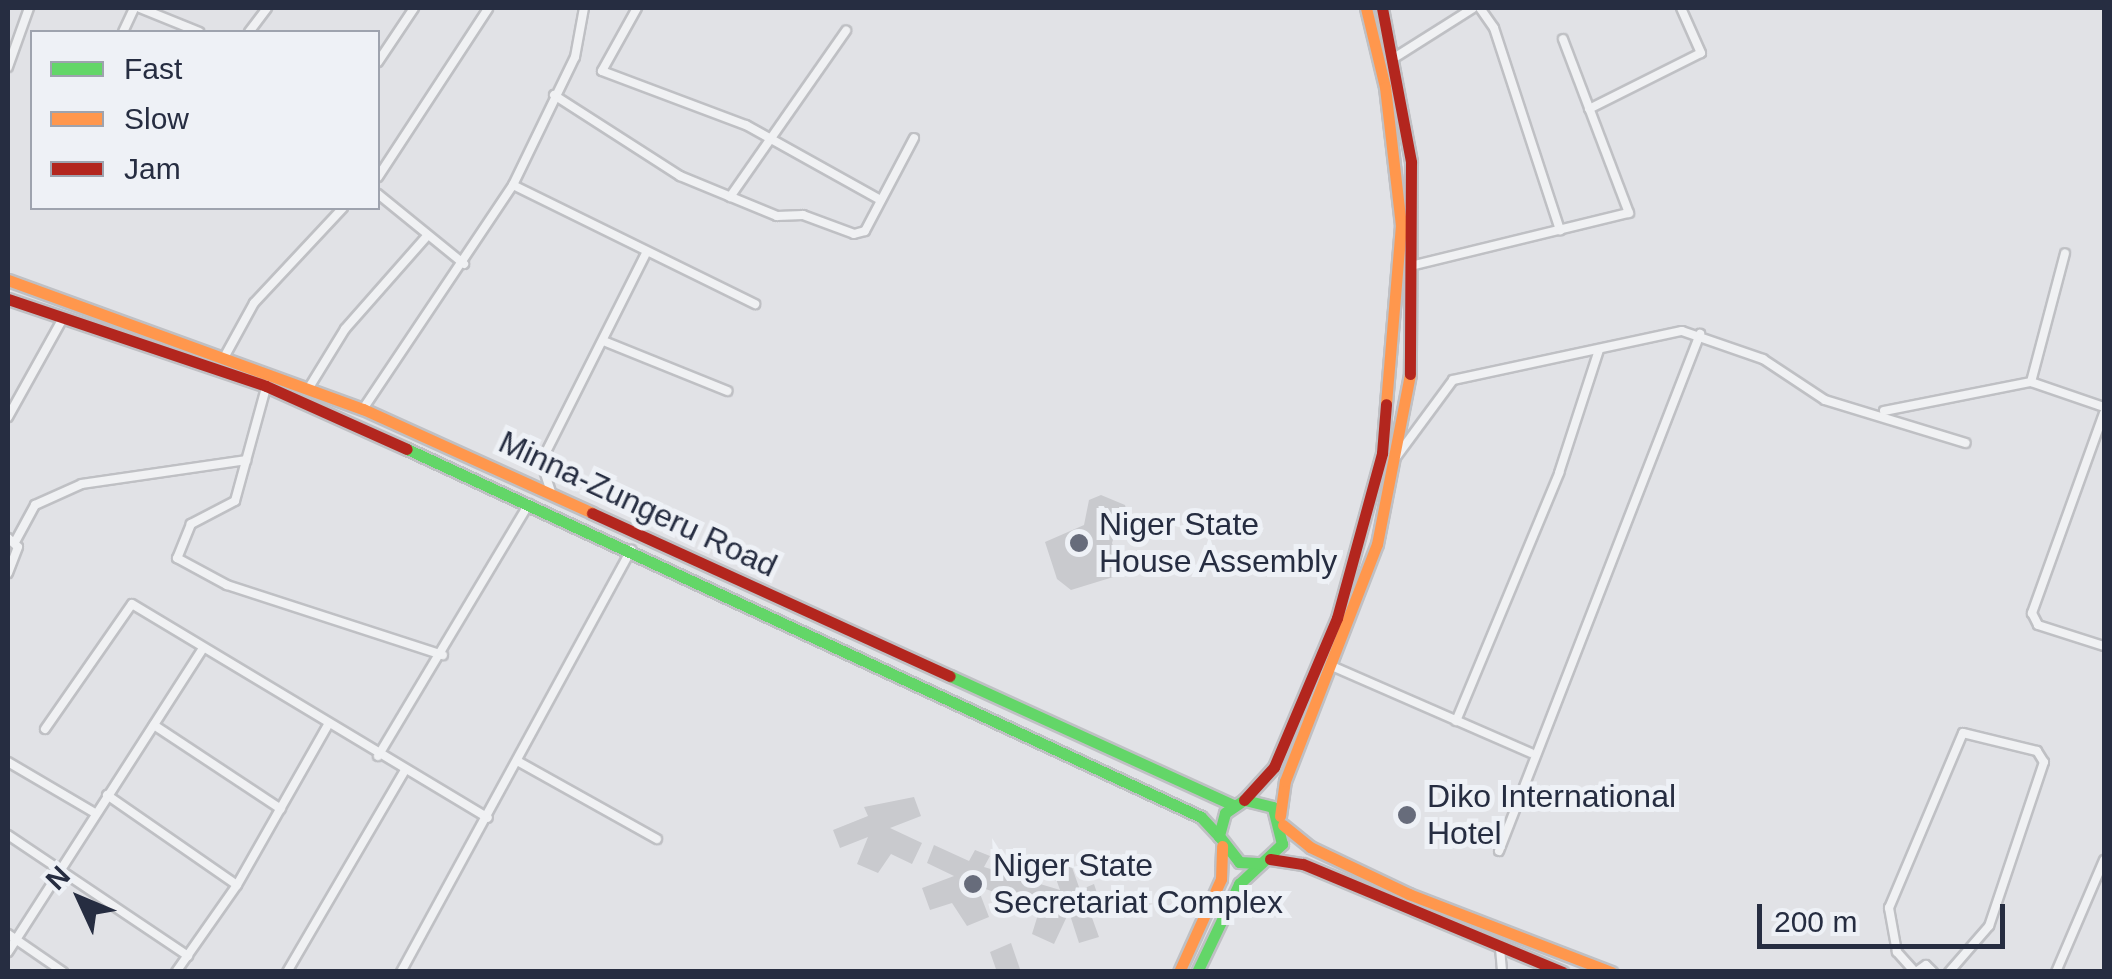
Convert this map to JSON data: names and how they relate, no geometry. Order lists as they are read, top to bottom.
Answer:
{
  "streets": {
    "main road": ["Minna-Zungeru Road"]
  },
  "places": ["Niger State House Assembly", "Diko International Hotel", "Niger State Secretariat Complex"],
  "legend": ["Fast", "Slow", "Jam"],
  "scale_bar": "200 m",
  "north": "top left"
}
